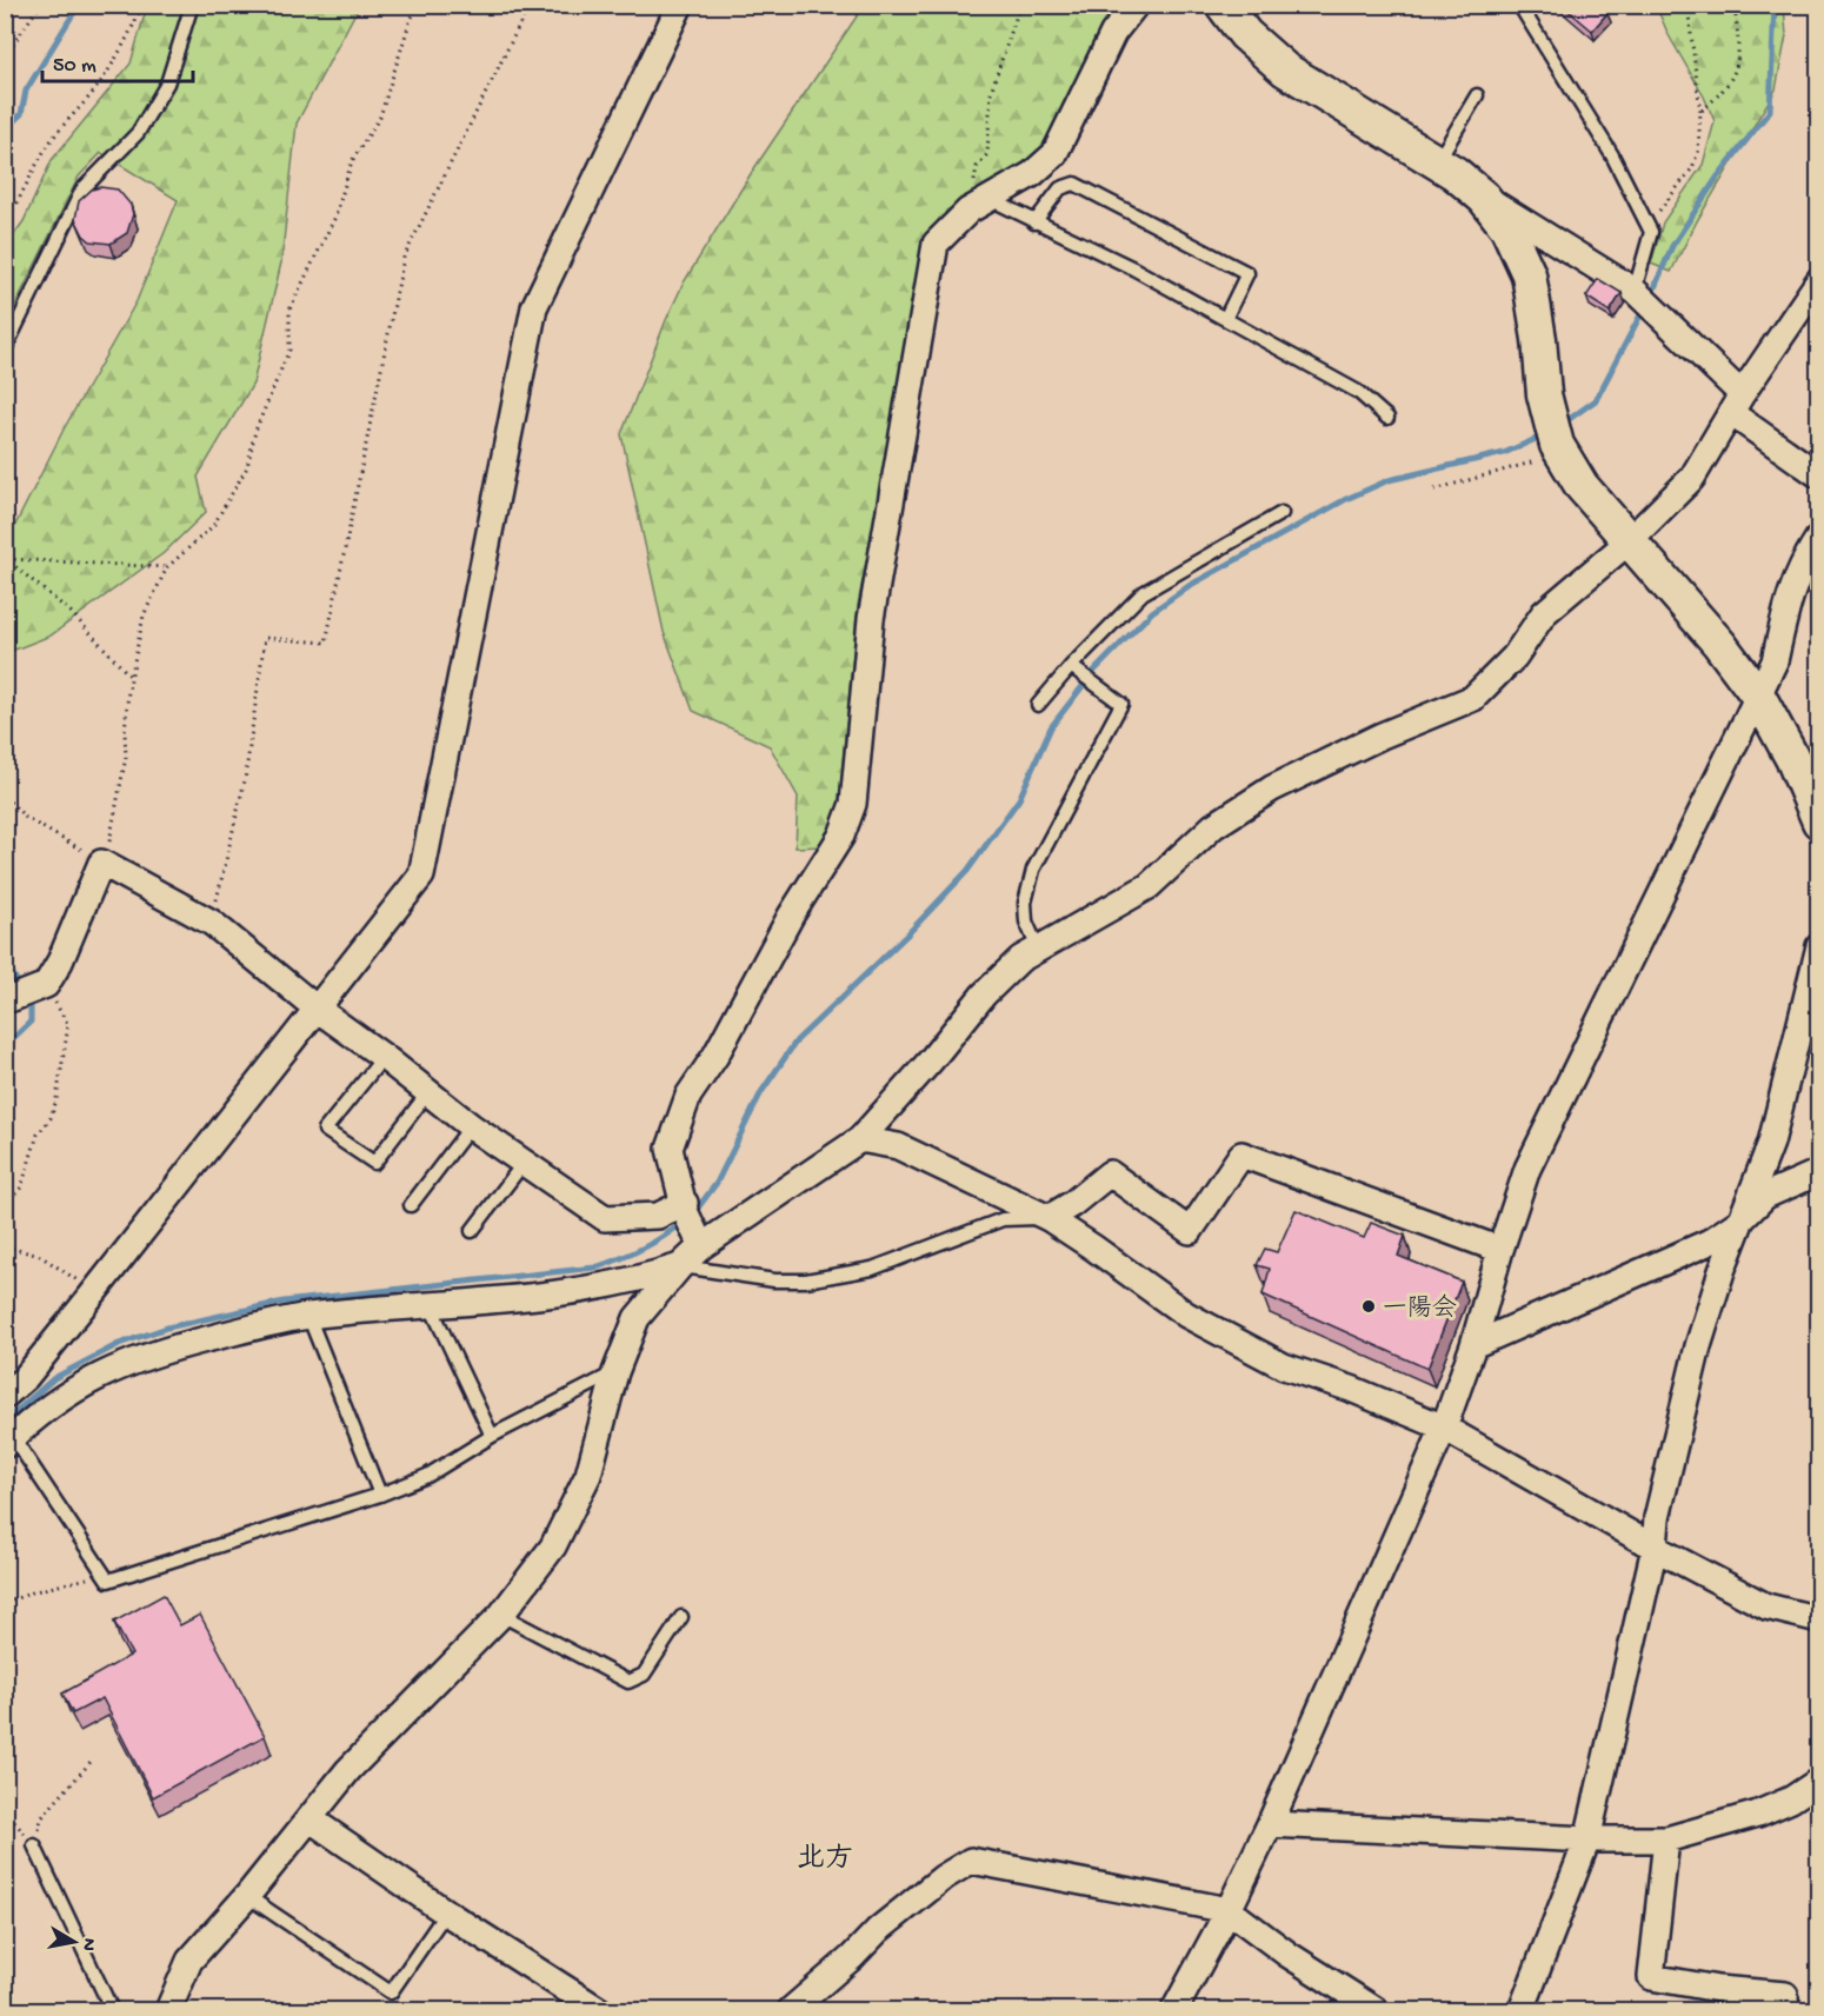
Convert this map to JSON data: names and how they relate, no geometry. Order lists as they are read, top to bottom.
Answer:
{
  "districts": ["北方"],
  "places": ["一陽会"],
  "scale_bar": "50 m",
  "north": "right"
}
